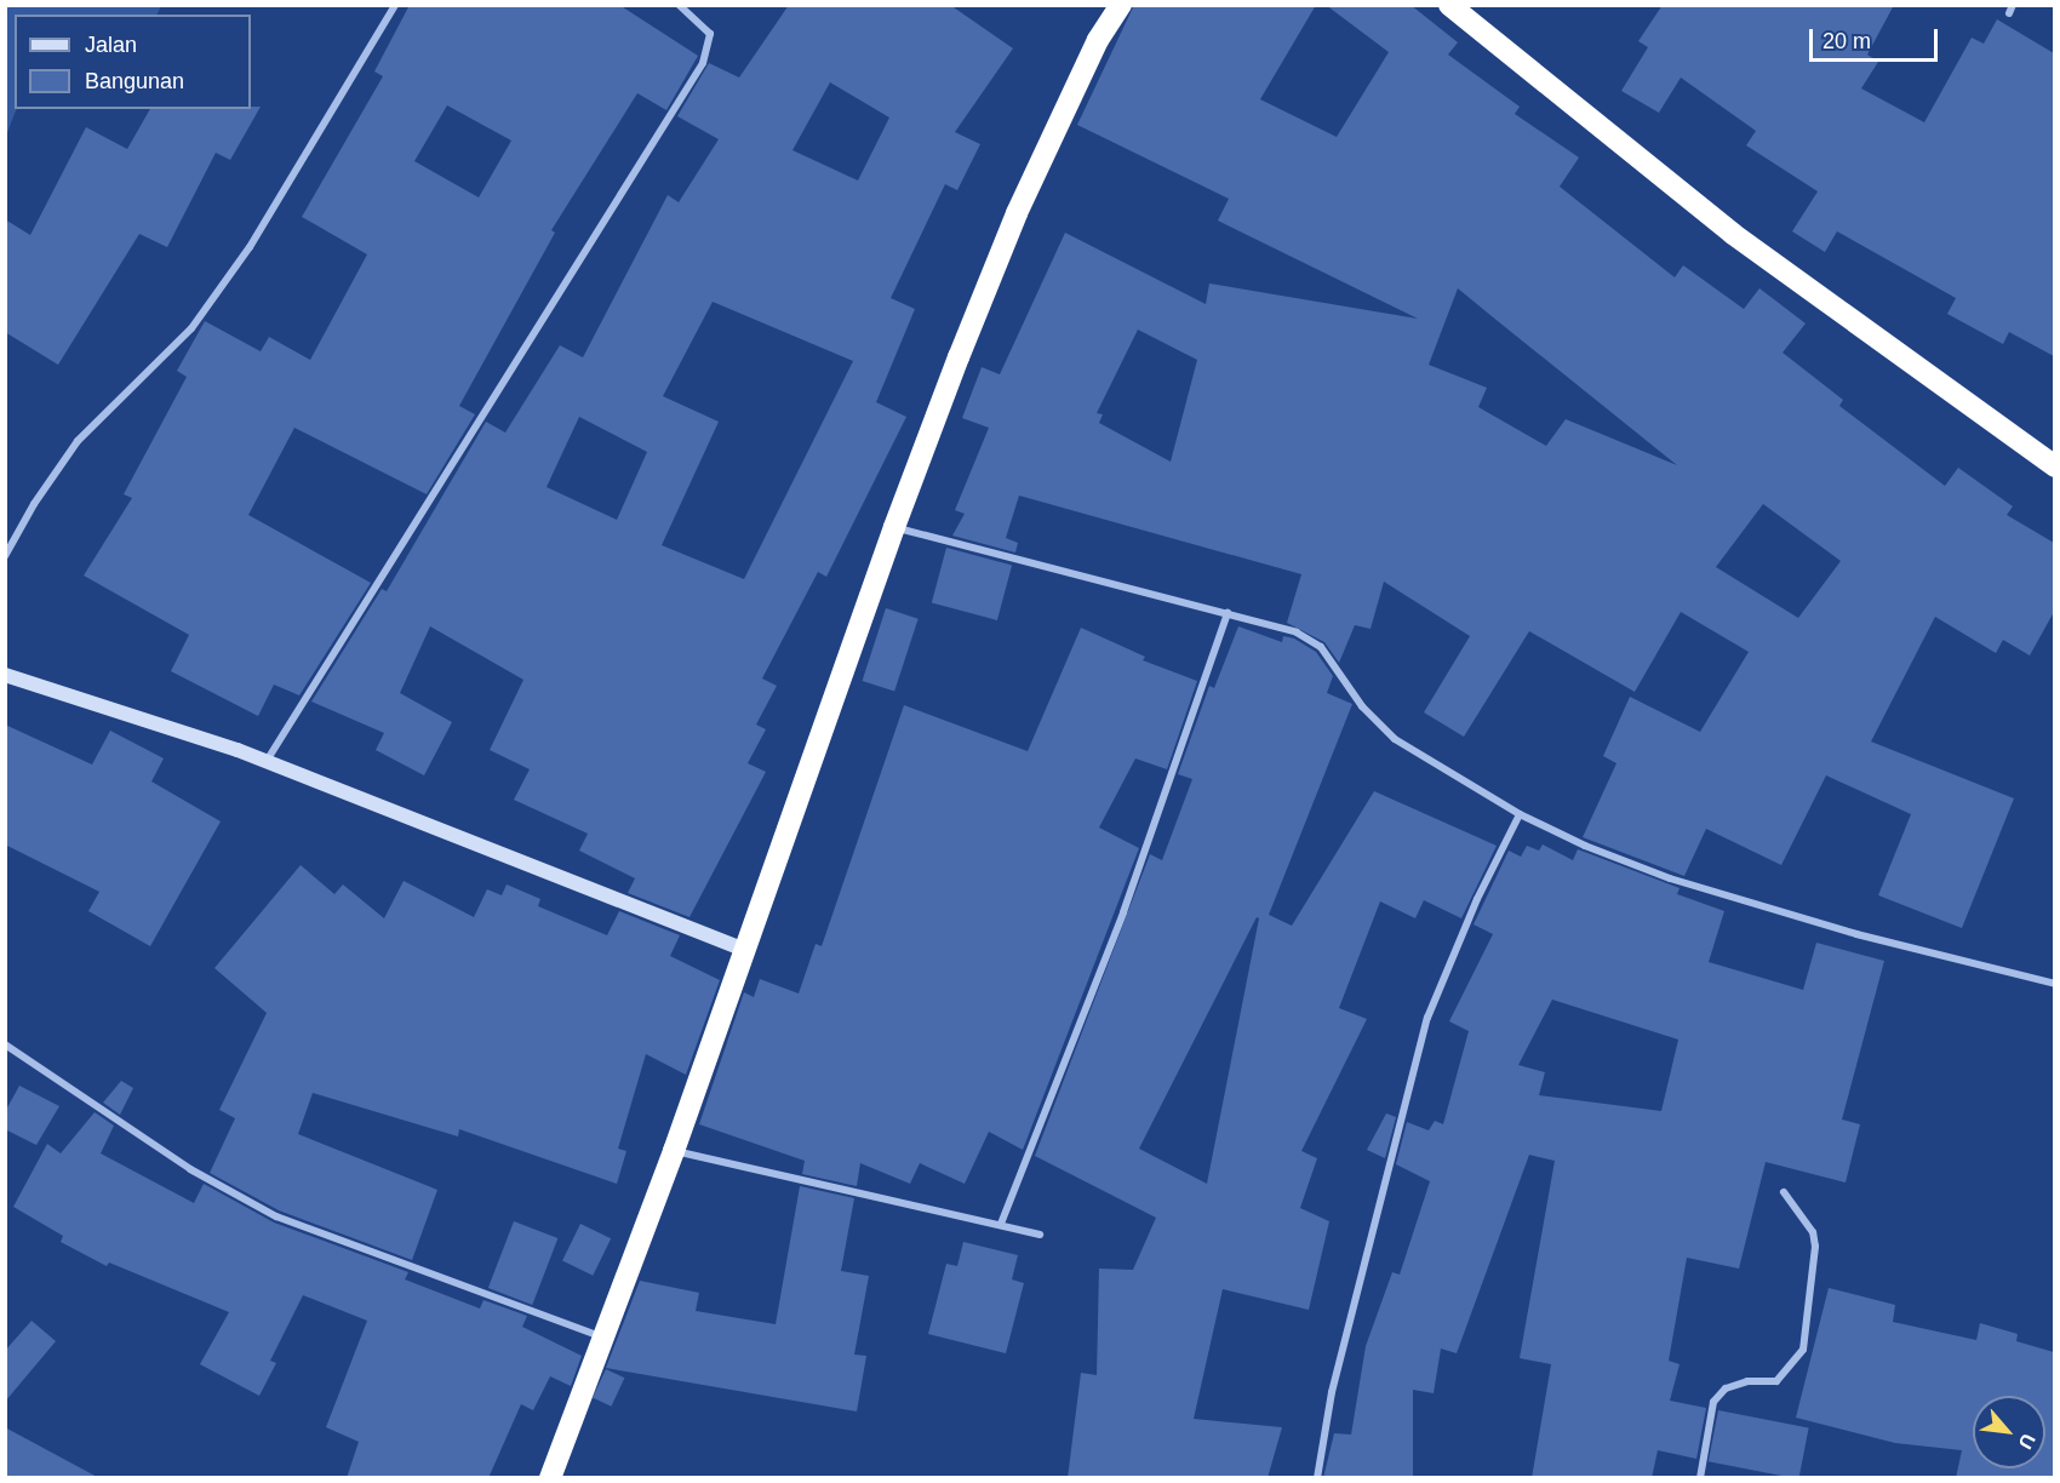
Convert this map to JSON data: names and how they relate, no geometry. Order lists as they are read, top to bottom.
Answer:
{
  "legend": ["Jalan", "Bangunan"],
  "scale_bar": "20 m",
  "north": "bottom right"
}
